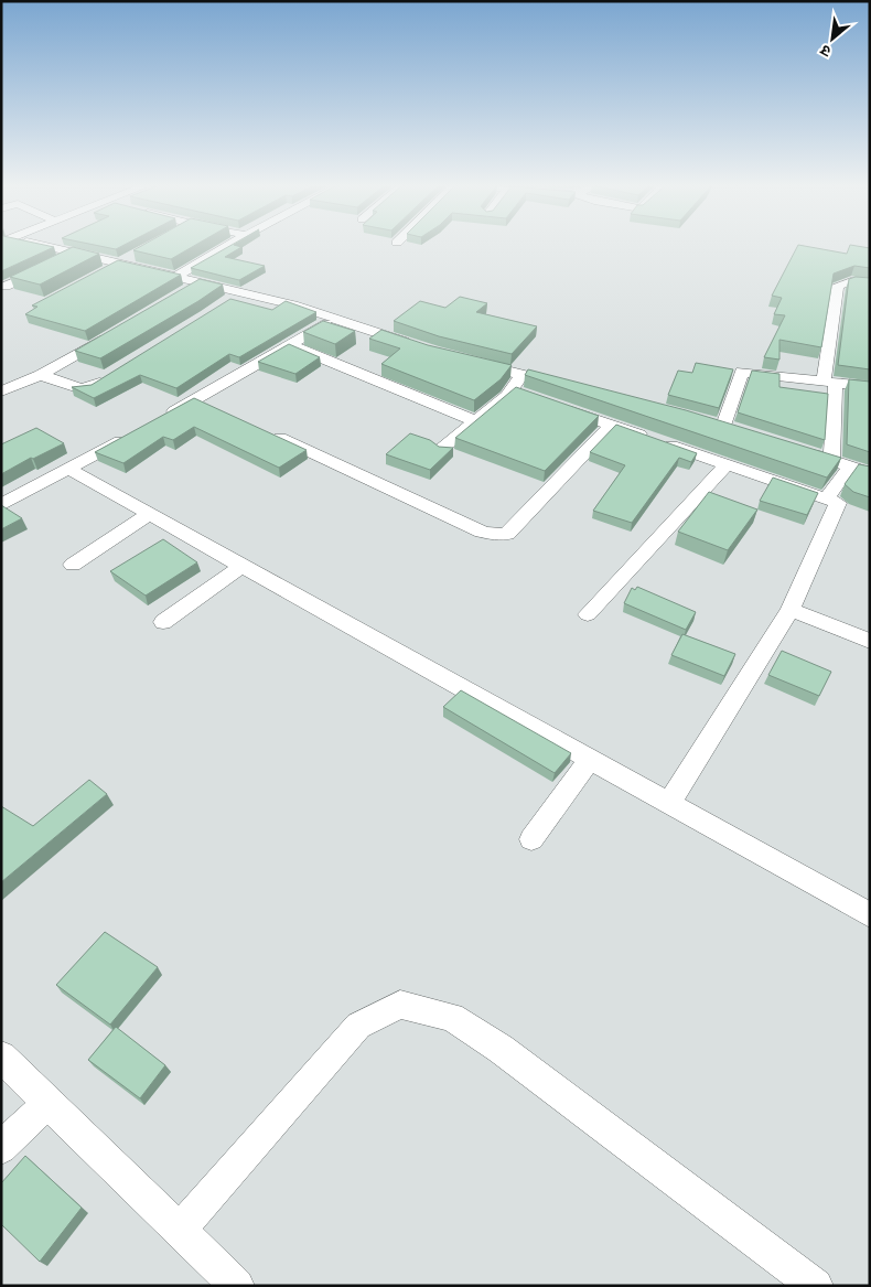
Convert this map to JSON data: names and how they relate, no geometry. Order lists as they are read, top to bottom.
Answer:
{
  "north": "bottom left"
}
